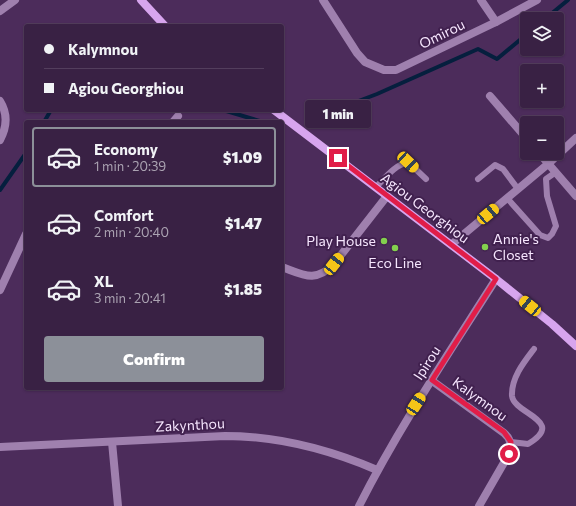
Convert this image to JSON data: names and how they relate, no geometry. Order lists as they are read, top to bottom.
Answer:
{
  "streets": {
    "main road": ["Agiou Georghiou"],
    "street": [
      "Omirou",
      "Ipirou",
      "Kalymnou",
      "Zakynthou"
    ]
  },
  "crossings": [
    ["Agiou Georghiou", "Ipirou"],
    ["Ipirou", "Kalymnou"],
    ["Ipirou", "Zakynthou"]
  ],
  "places": ["Play House", "Annie's Closet", "Eco Line"],
  "page": {
    "map_buttons": ["+", "−"],
    "banner": ["Kalymnou", "Agiou Georghiou"],
    "bubble": "1 min",
    "list": [
      {
        "name": "Economy",
        "note": "1 min · 20:39",
        "value": "$1.09"
      },
      {
        "name": "Comfort",
        "note": "2 min · 20:40",
        "value": "$1.47"
      },
      {
        "name": "XL",
        "note": "3 min · 20:41",
        "value": "$1.85"
      }
    ],
    "buttons": "Confirm"
  }
}
